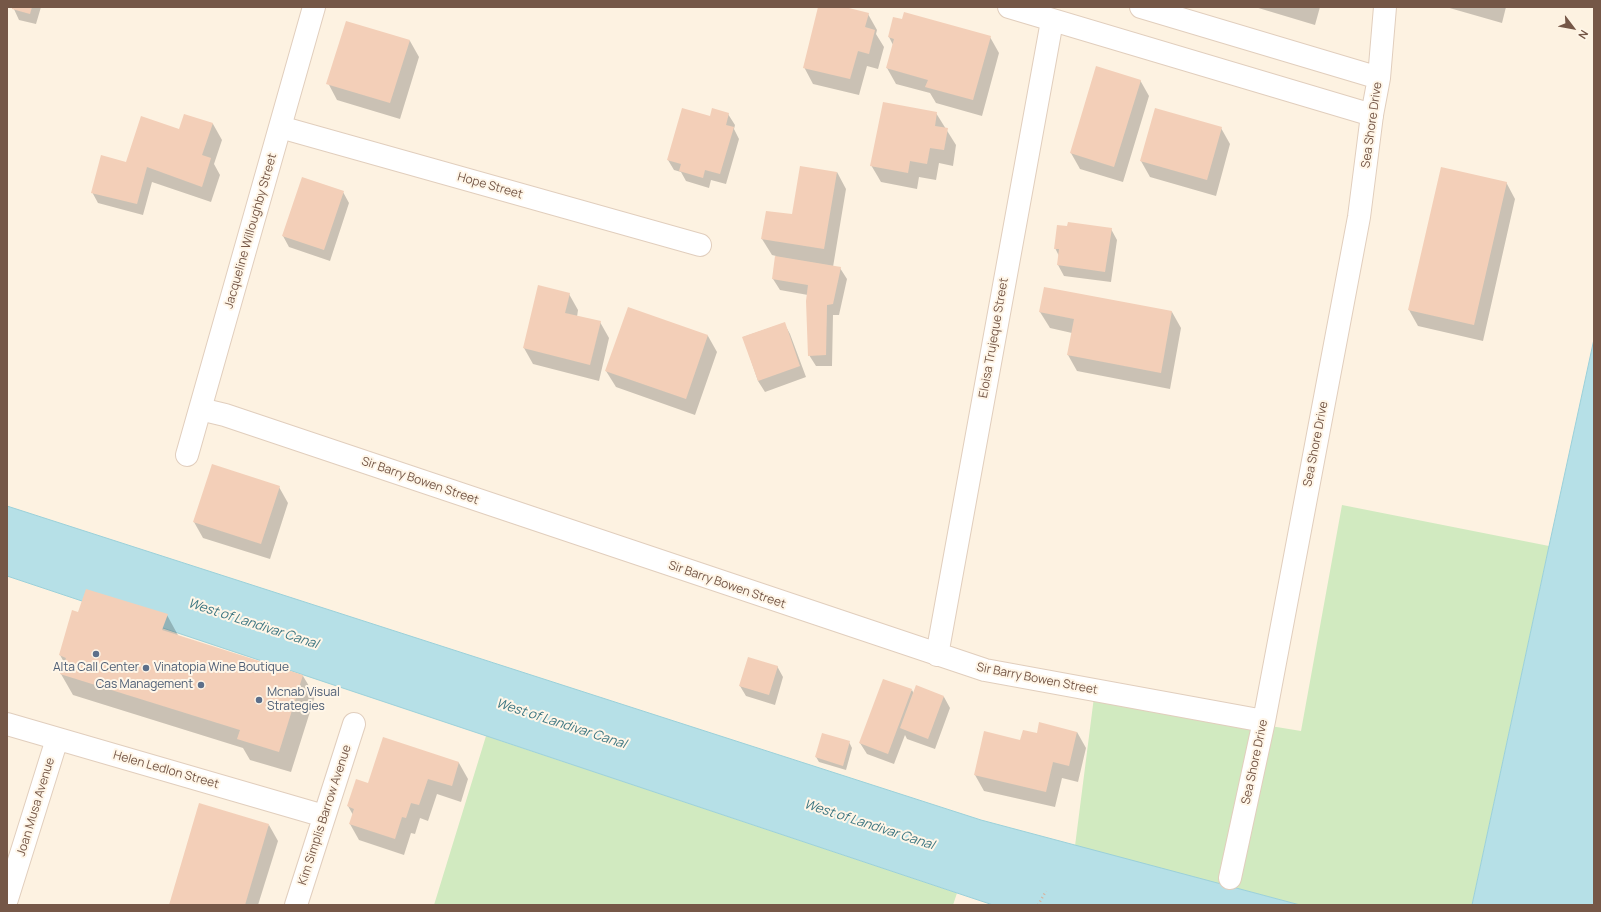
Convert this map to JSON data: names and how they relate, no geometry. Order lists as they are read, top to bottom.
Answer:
{
  "streets": {
    "street": [
      "Sea Shore Drive",
      "Hope Street",
      "Jacqueline Willoughby Street",
      "Eloisa Trujeque Street",
      "Sir Barry Bowen Street",
      "Helen Ledlon Street",
      "Joan Musa Avenue",
      "Kim Simplis Barrow Avenue"
    ]
  },
  "crossings": [
    ["Sea Shore Drive", "Sir Barry Bowen Street"],
    ["Hope Street", "Jacqueline Willoughby Street"],
    ["Jacqueline Willoughby Street", "Sir Barry Bowen Street"],
    ["Eloisa Trujeque Street", "Sir Barry Bowen Street"],
    ["Helen Ledlon Street", "Joan Musa Avenue"],
    ["Helen Ledlon Street", "Kim Simplis Barrow Avenue"]
  ],
  "water": ["West of Landivar Canal"],
  "places": [
    "Alta Call Center",
    "Vinatopia Wine Boutique",
    "Cas Management",
    "Mcnab Visual Strategies"
  ],
  "north": "bottom right"
}
